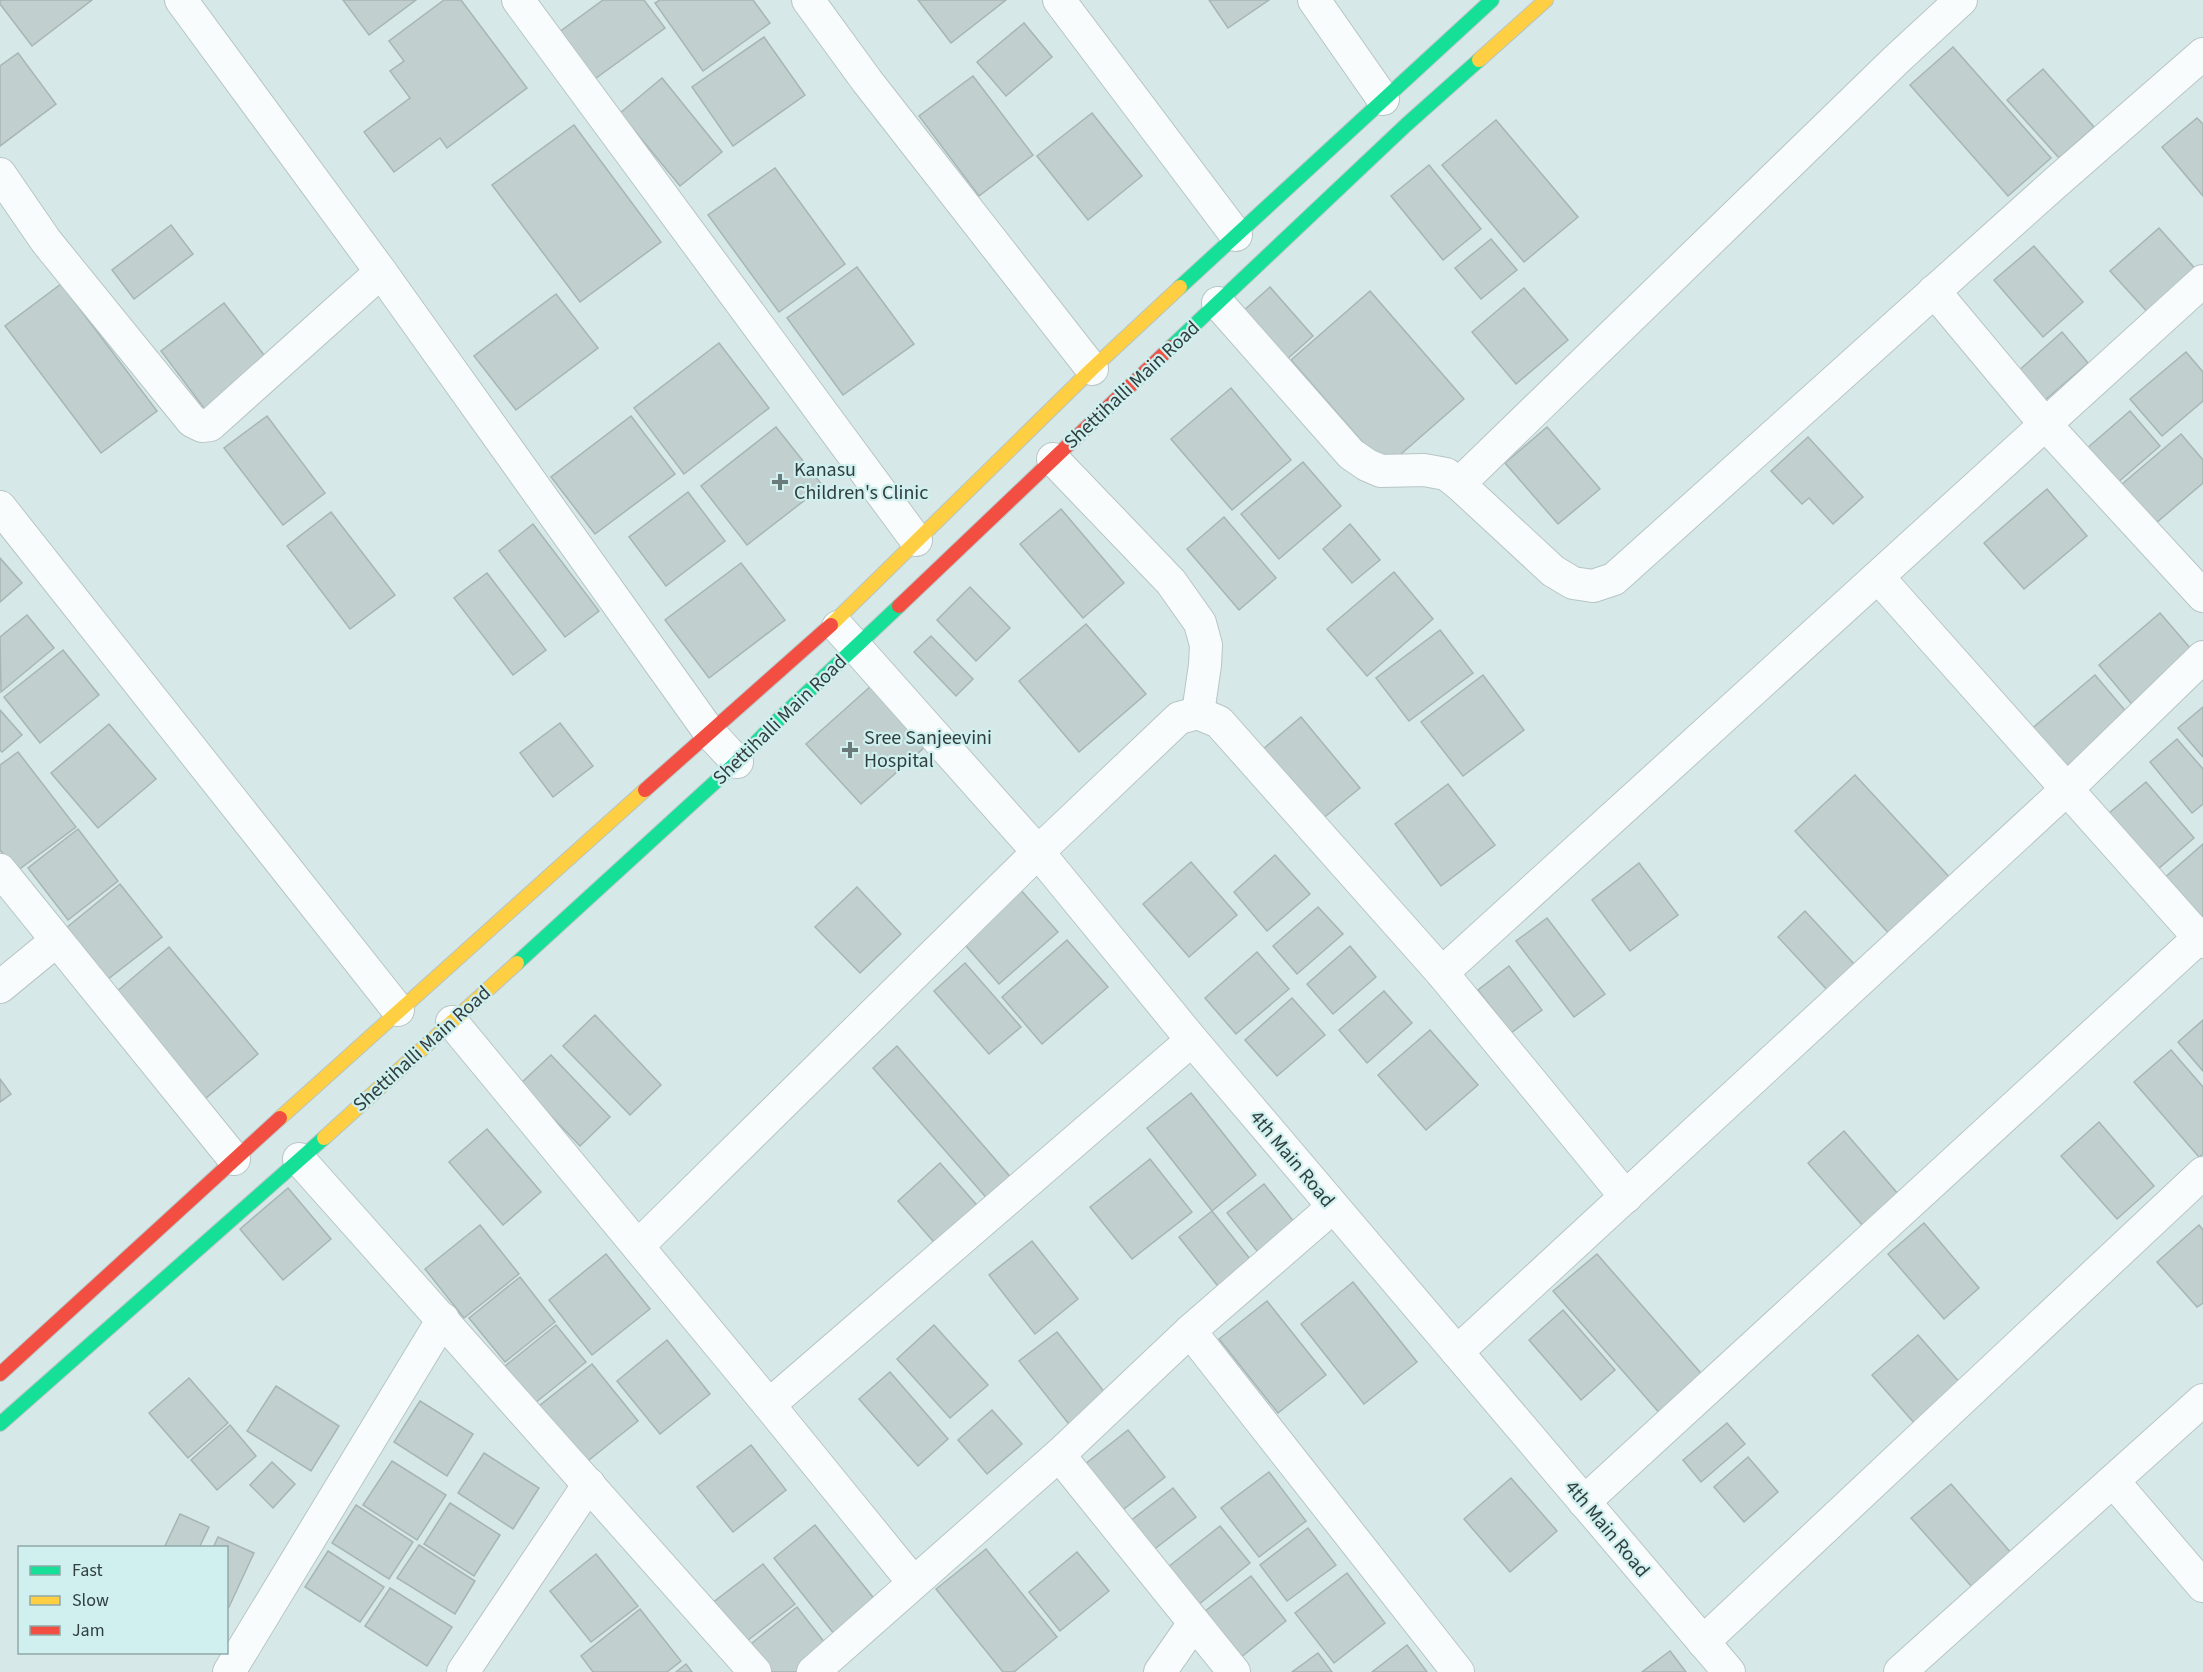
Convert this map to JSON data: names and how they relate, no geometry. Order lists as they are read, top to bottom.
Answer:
{
  "streets": {
    "main road": ["Shettihalli Main Road"],
    "street": ["4th Main Road"]
  },
  "crossings": [
    ["Shettihalli Main Road", "4th Main Road"]
  ],
  "places": {
    "health": ["Kanasu Children's Clinic", "Sree Sanjeevini Hospital"]
  },
  "legend": ["Fast", "Slow", "Jam"]
}
